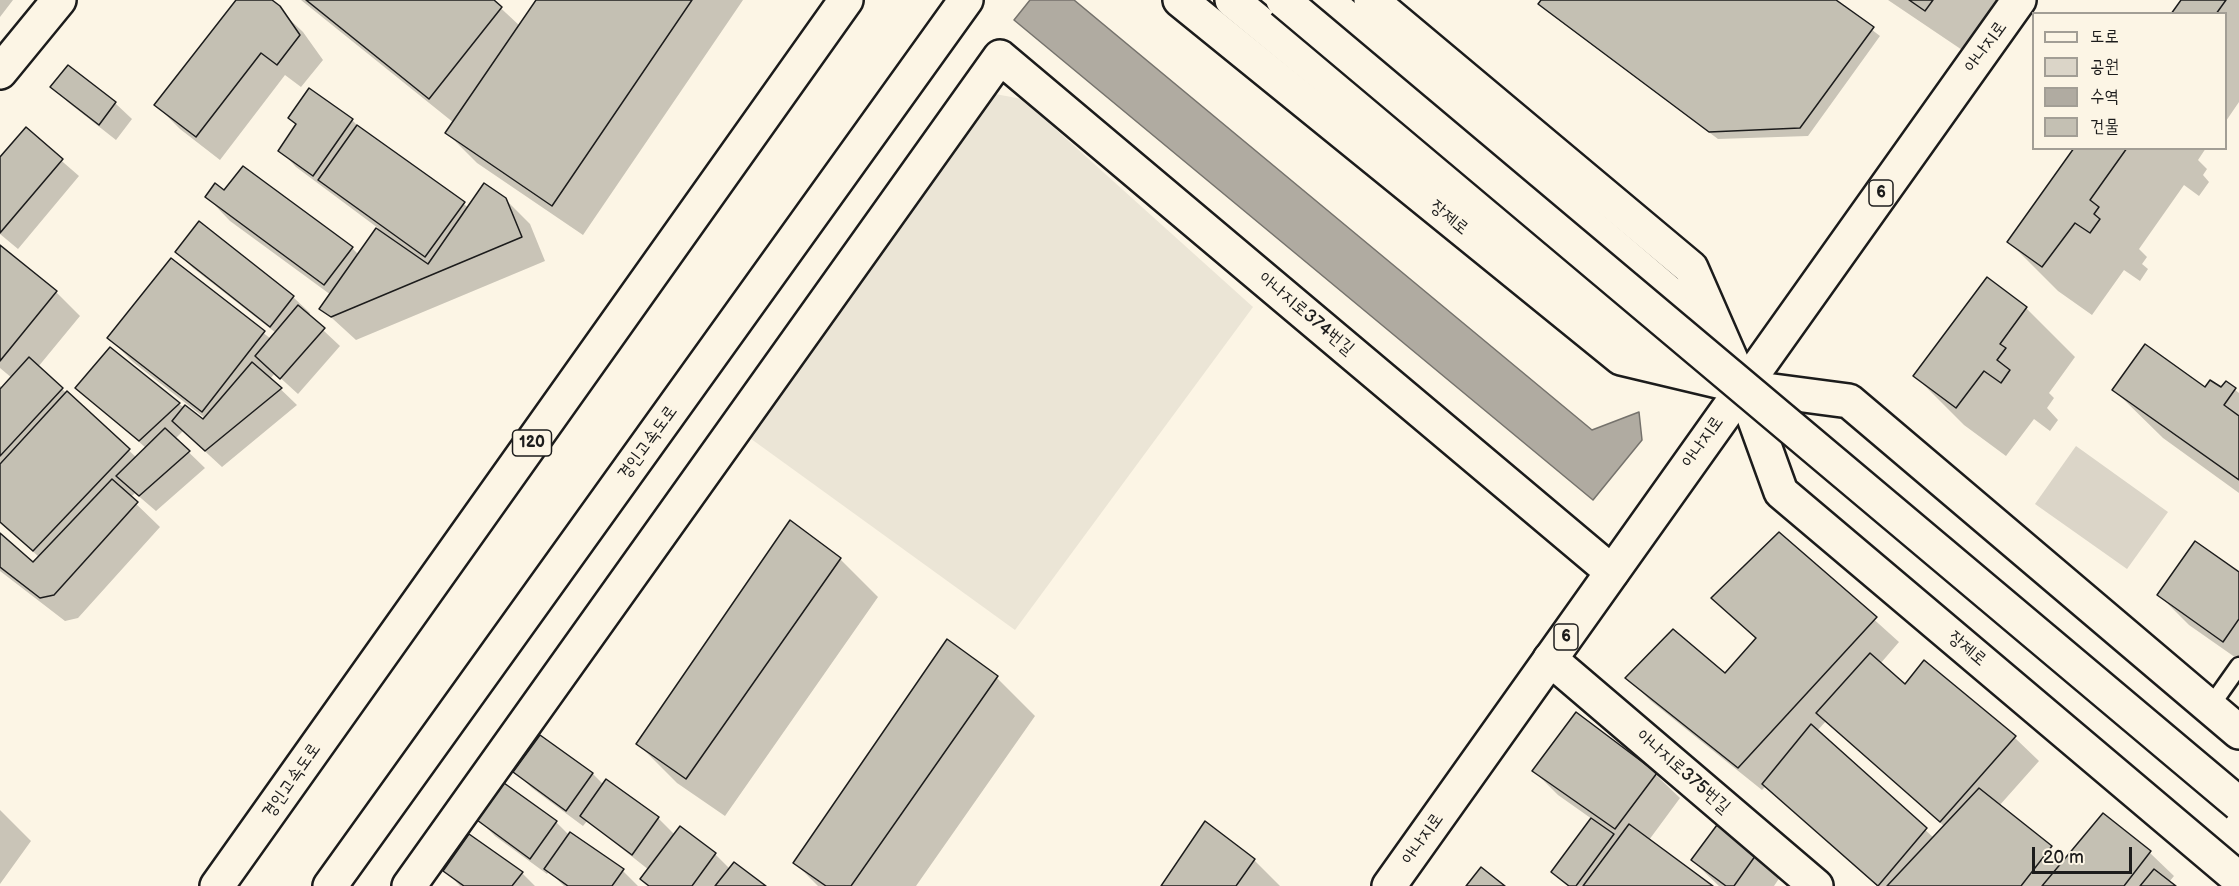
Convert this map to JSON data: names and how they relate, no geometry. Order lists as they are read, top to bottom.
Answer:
{
  "streets": {
    "main road": [
      "아나지로",
      "6",
      "장제로",
      "아나지로374번길",
      "120",
      "경인고속도로",
      "아나지로375번길"
    ]
  },
  "crossings": [
    ["아나지로", "장제로"],
    ["아나지로", "아나지로374번길"],
    ["아나지로", "아나지로375번길"]
  ],
  "legend": [
    "도로",
    "공원",
    "수역",
    "건물"
  ],
  "scale_bar": "20 m"
}
